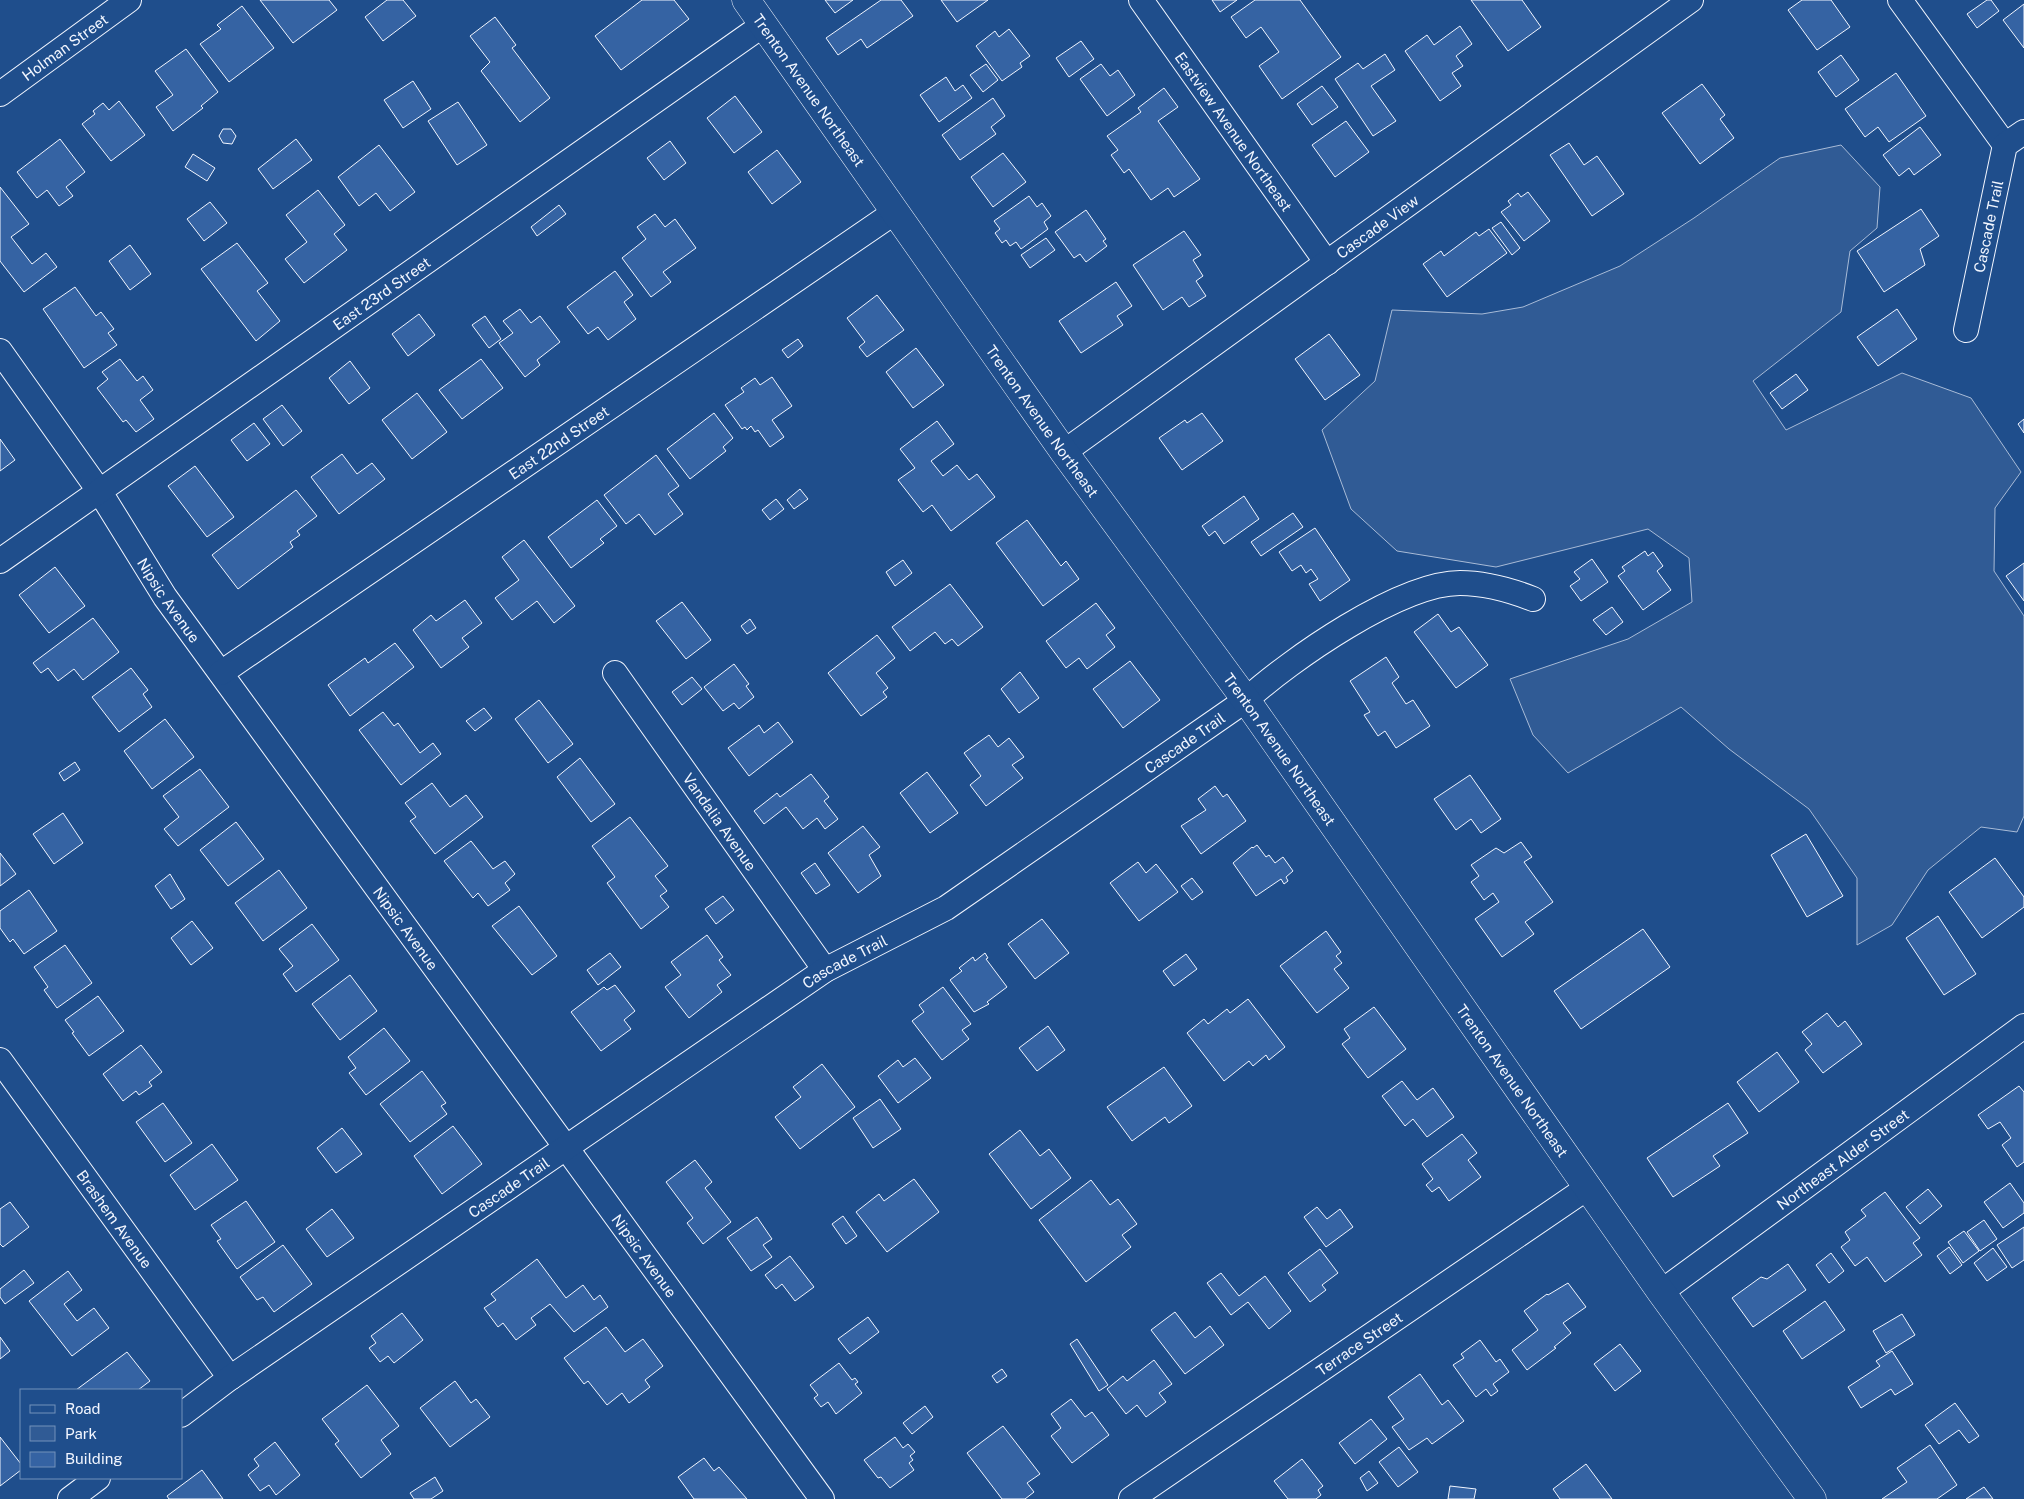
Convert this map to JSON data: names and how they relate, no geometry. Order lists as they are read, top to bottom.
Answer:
{
  "streets": {
    "main road": ["Trenton Avenue Northeast"],
    "street": [
      "Holman Street",
      "Eastview Avenue Northeast",
      "Cascade View",
      "Cascade Trail",
      "East 23rd Street",
      "East 22nd Street",
      "Nipsic Avenue",
      "Vandalia Avenue",
      "Northeast Alder Street",
      "Brashem Avenue",
      "Terrace Street"
    ]
  },
  "crossings": [
    ["Trenton Avenue Northeast", "Cascade View"],
    ["Trenton Avenue Northeast", "Cascade Trail"],
    ["Trenton Avenue Northeast", "East 23rd Street"],
    ["Trenton Avenue Northeast", "East 22nd Street"],
    ["Trenton Avenue Northeast", "Northeast Alder Street"],
    ["Trenton Avenue Northeast", "Terrace Street"],
    ["Eastview Avenue Northeast", "Cascade View"],
    ["Cascade Trail", "Nipsic Avenue"],
    ["Cascade Trail", "Vandalia Avenue"],
    ["Cascade Trail", "Brashem Avenue"],
    ["East 23rd Street", "Nipsic Avenue"],
    ["East 22nd Street", "Nipsic Avenue"]
  ],
  "legend": ["Road", "Park", "Building"]
}
